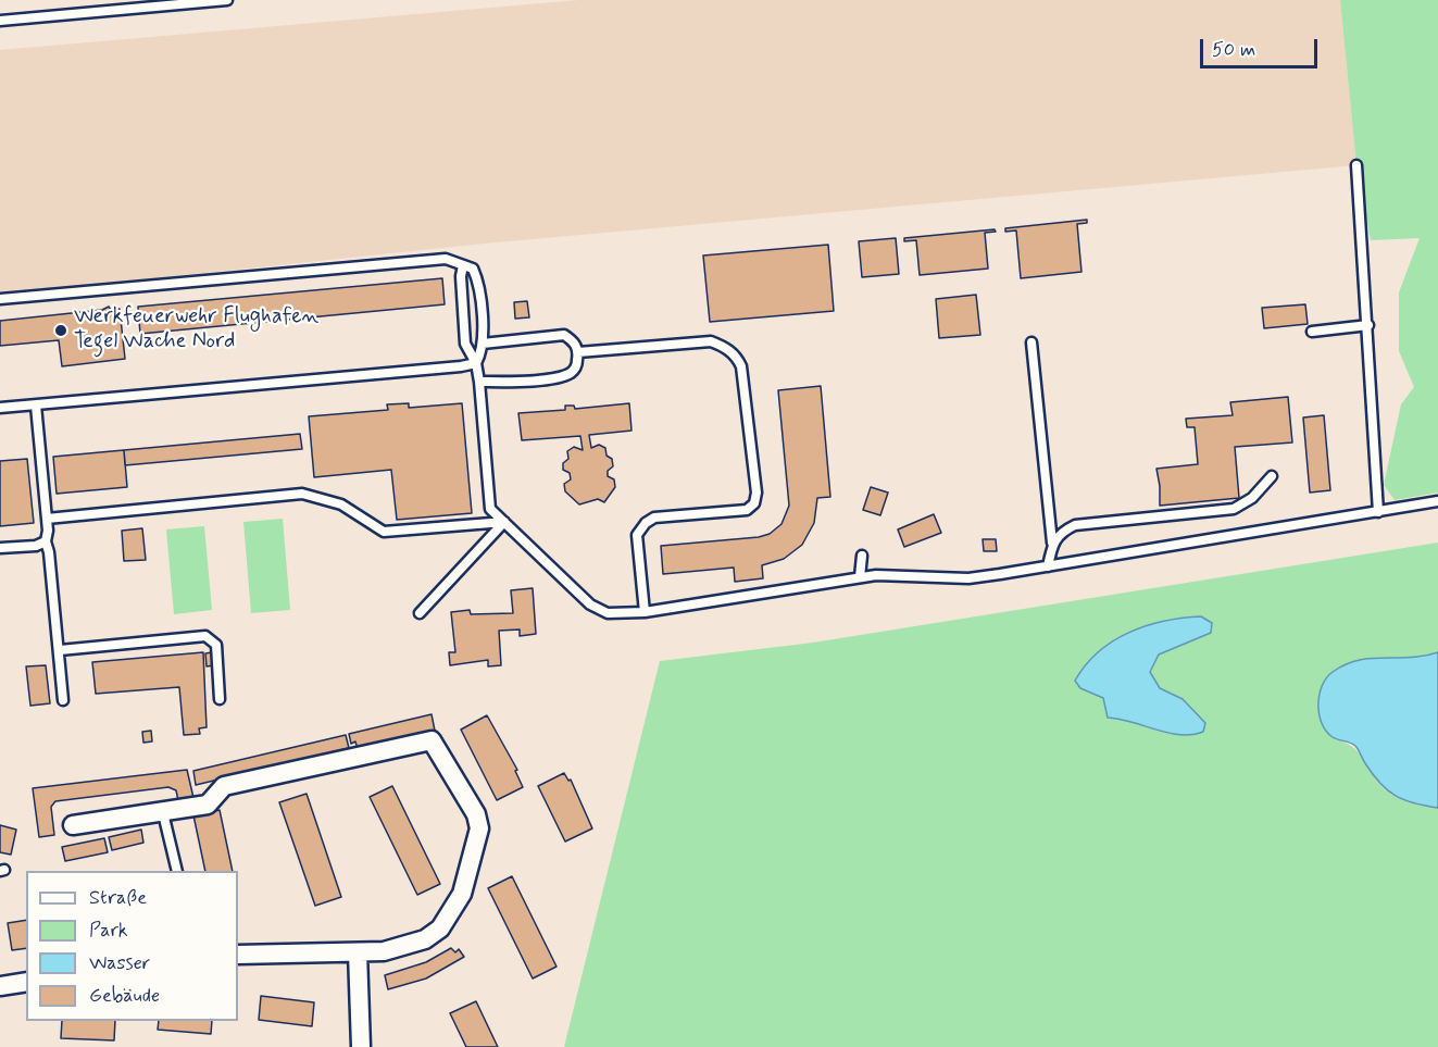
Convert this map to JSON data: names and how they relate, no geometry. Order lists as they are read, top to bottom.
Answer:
{
  "places": ["Werkfeuerwehr Flughafen Tegel Wache Nord"],
  "legend": [
    "Straße",
    "Park",
    "Wasser",
    "Gebäude"
  ],
  "scale_bar": "50 m"
}
